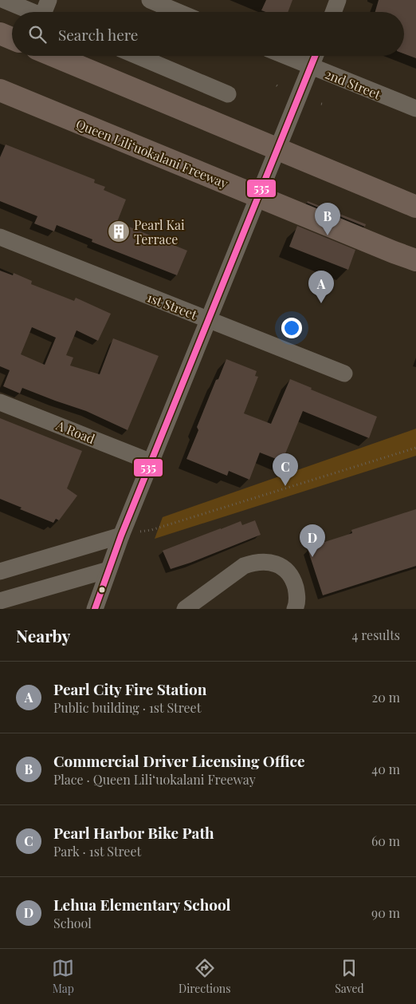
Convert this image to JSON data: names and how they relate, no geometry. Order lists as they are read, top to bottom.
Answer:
{
  "streets": {
    "highway": ["Queen Liliʻuokalani Freeway"],
    "street": ["2nd Street", "1st Street", "A Road"]
  },
  "places": {
    "building": ["Pearl Kai Terrace"]
  },
  "lines": ["transit line 535"],
  "page": {
    "search": "Search here",
    "pins": [
      "B",
      "A",
      "C",
      "D"
    ],
    "heading": ["Nearby", "4 results"],
    "list": [
      {
        "mark": "A",
        "name": "Pearl City Fire Station",
        "note": "Public building · 1st Street",
        "value": "20 m"
      },
      {
        "mark": "B",
        "name": "Commercial Driver Licensing Office",
        "note": "Place · Queen Liliʻuokalani Freeway",
        "value": "40 m"
      },
      {
        "mark": "C",
        "name": "Pearl Harbor Bike Path",
        "note": "Park · 1st Street",
        "value": "60 m"
      },
      {
        "mark": "D",
        "name": "Lehua Elementary School",
        "note": "School",
        "value": "90 m"
      }
    ],
    "nav": ["Map", "Directions", "Saved"]
  }
}
